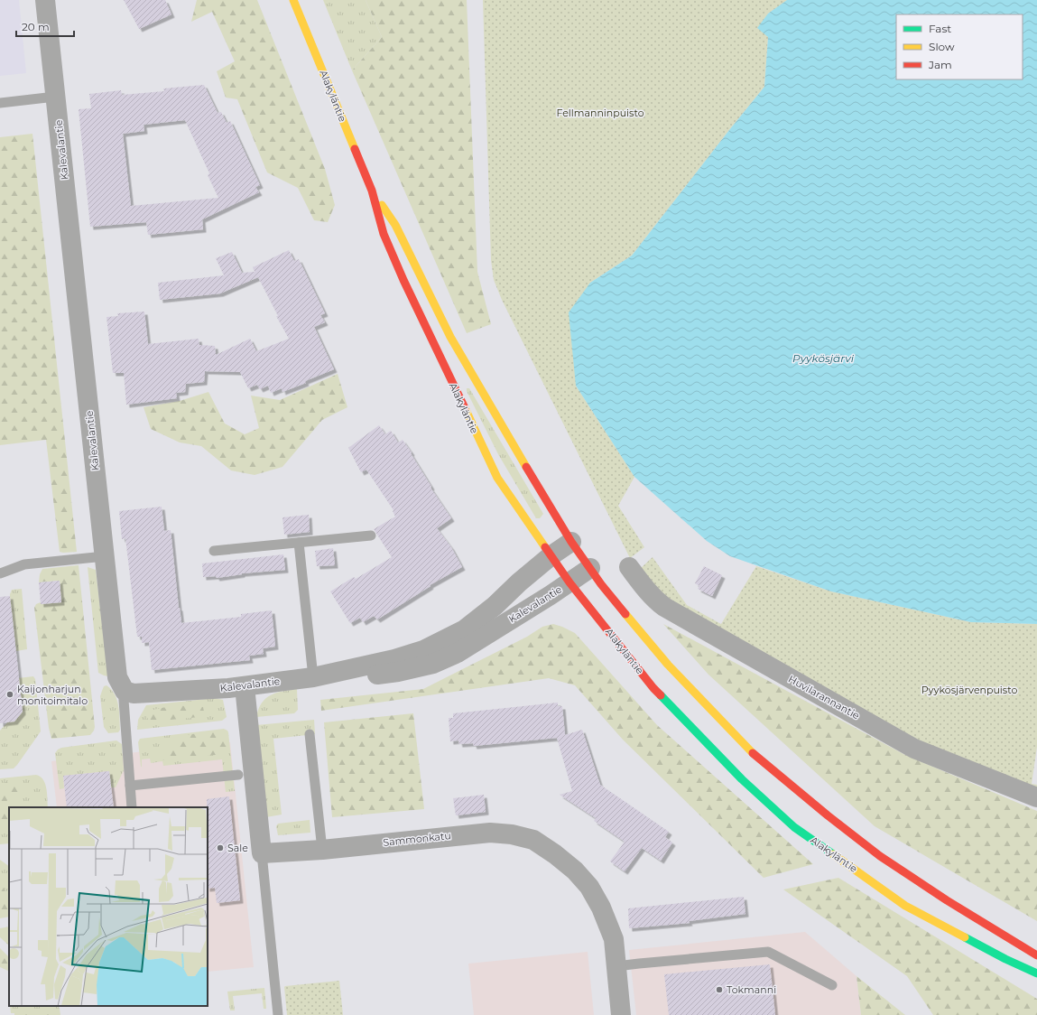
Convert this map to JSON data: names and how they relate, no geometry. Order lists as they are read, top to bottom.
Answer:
{
  "streets": {
    "main road": ["Alakyläntie"],
    "street": ["Kalevalantie", "Huvilarannantie", "Sammonkatu"]
  },
  "crossings": [
    ["Alakyläntie", "Kalevalantie"]
  ],
  "water": ["Pyykösjärvi"],
  "parks": ["Fellmanninpuisto", "Pyykösjärvenpuisto"],
  "places": ["Kaijonharjun monitoimitalo", "Sale", "Tokmanni"],
  "legend": ["Fast", "Slow", "Jam"],
  "scale_bar": "20 m"
}
